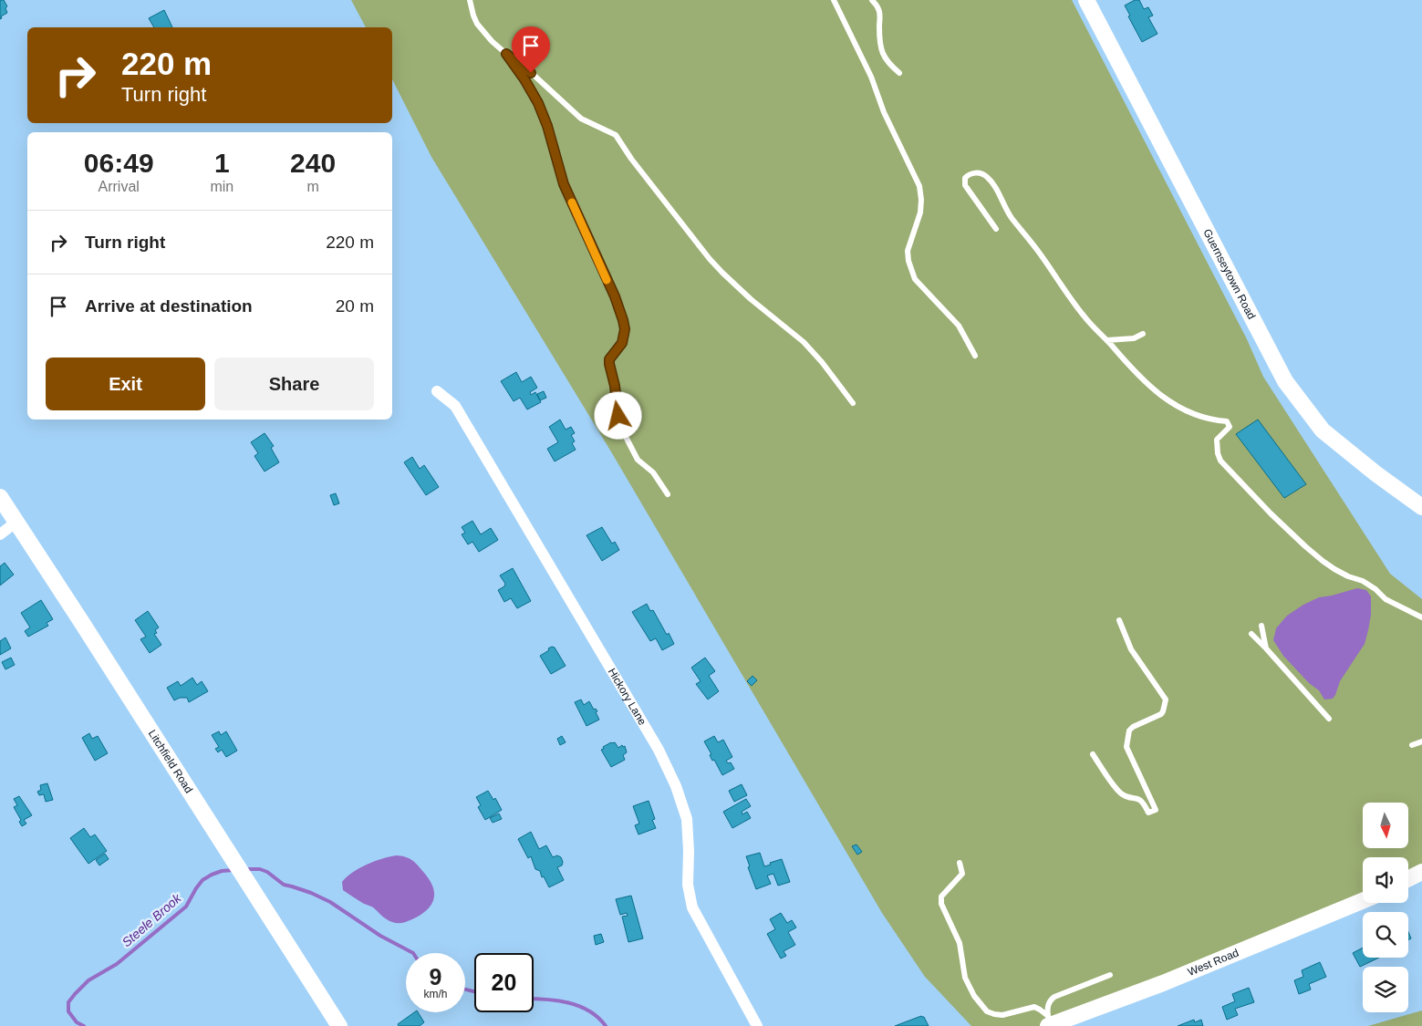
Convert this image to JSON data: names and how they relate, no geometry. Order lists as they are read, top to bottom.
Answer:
{
  "streets": {
    "street": [
      "Guernseytown Road",
      "Hickory Lane",
      "Litchfield Road",
      "West Road"
    ]
  },
  "water": ["Steele Brook"],
  "north": "bottom",
  "page": {
    "turn": ["220 m", "Turn right"],
    "eta": [
      "06:49",
      "Arrival",
      "1",
      "min",
      "240",
      "m"
    ],
    "list": [
      {
        "name": "Turn right",
        "value": "220 m"
      },
      {
        "name": "Arrive at destination",
        "value": "20 m"
      }
    ],
    "buttons": ["Exit", "Share"],
    "speed": "9 km/h",
    "limit": "20"
  }
}
